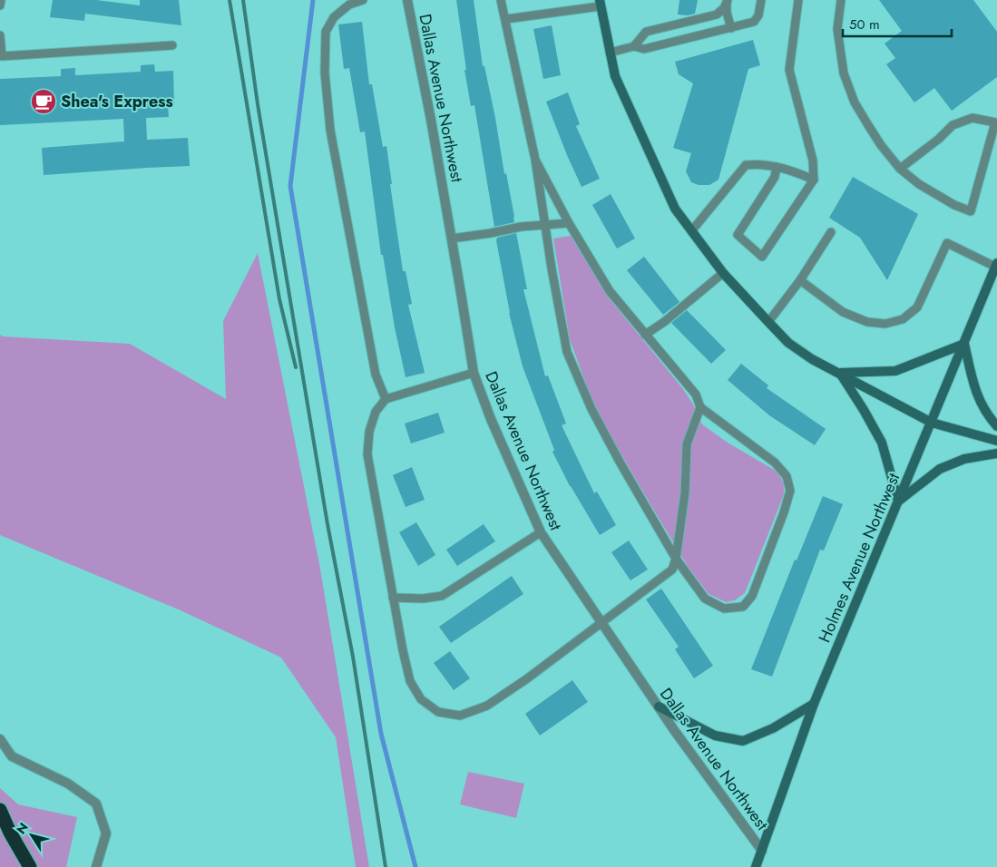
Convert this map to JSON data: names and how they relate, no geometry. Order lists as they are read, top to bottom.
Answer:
{
  "streets": {
    "main road": ["Holmes Avenue Northwest"],
    "street": ["Dallas Avenue Northwest"]
  },
  "crossings": [
    ["Dallas Avenue Northwest", "Holmes Avenue Northwest"]
  ],
  "places": {
    "cafe": ["Shea's Express"]
  },
  "scale_bar": "50 m",
  "north": "top left"
}
